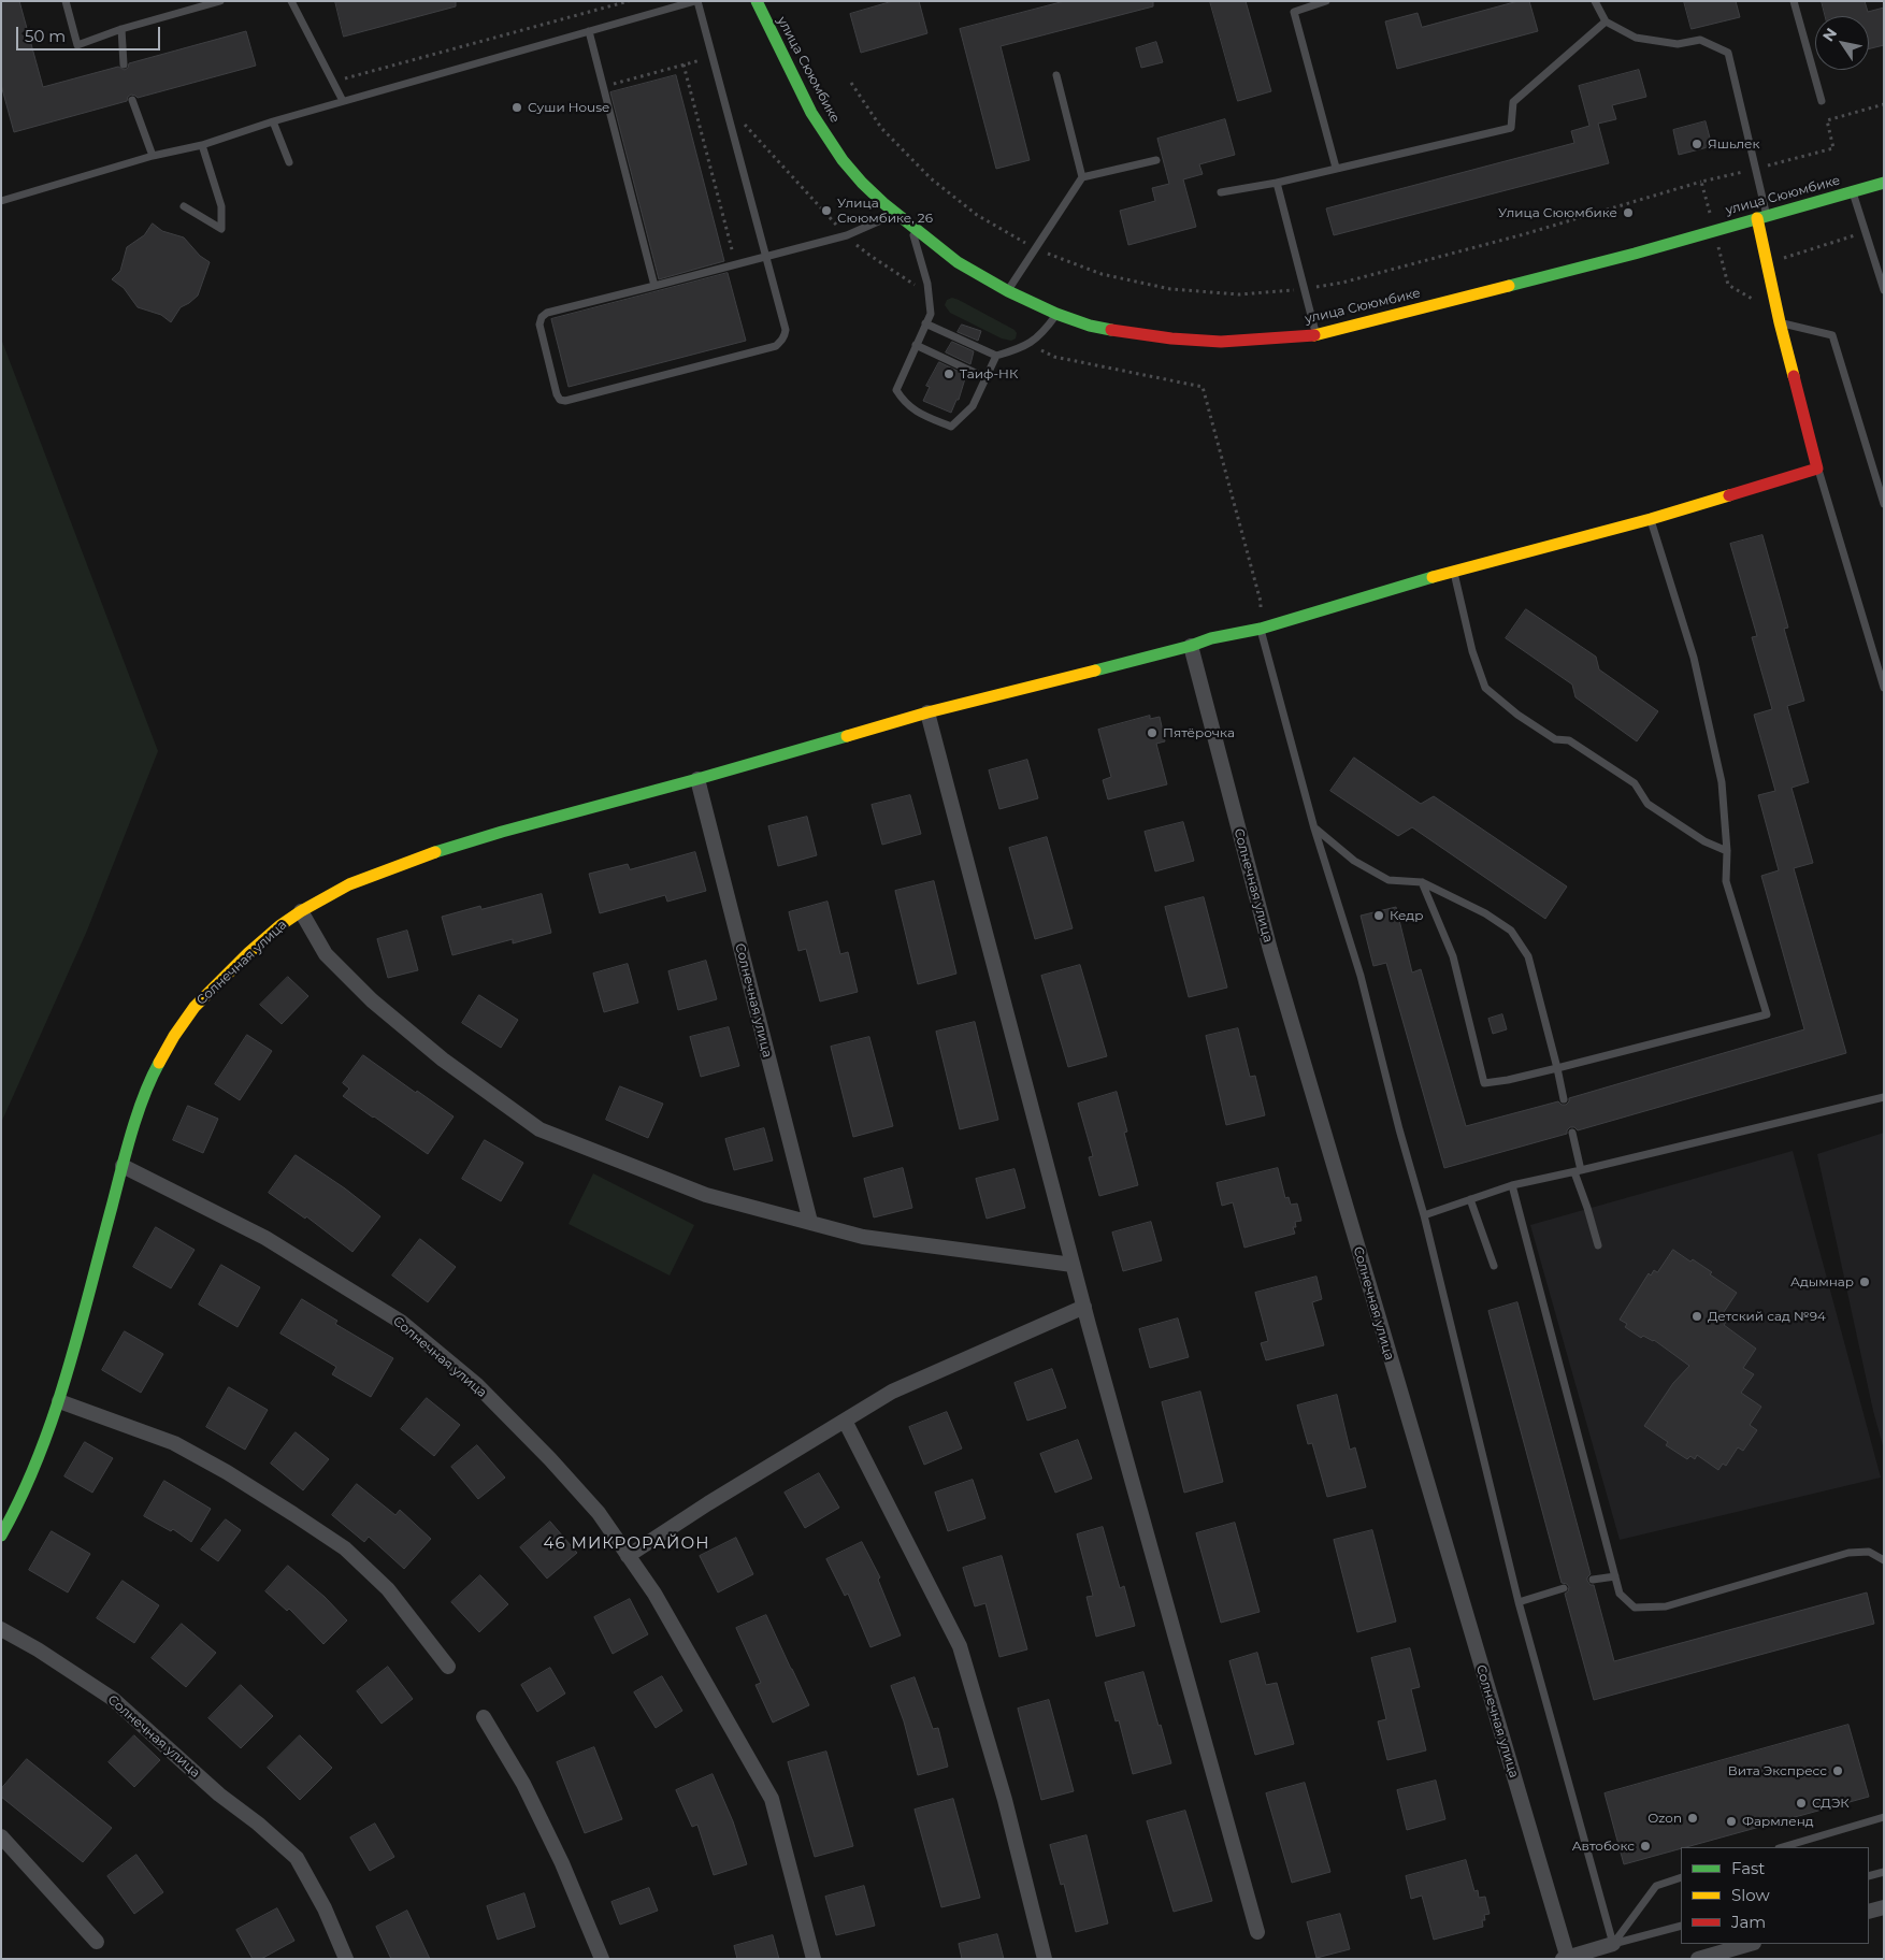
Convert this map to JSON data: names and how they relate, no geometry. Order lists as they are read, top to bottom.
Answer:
{
  "streets": {
    "street": ["улица Сююмбике", "Солнечная улица"]
  },
  "districts": ["46 МИКРОРАЙОН"],
  "places": [
    "Суши House",
    "Яшьлек",
    "Улица Сююмбике, 26",
    "Улица Сююмбике",
    "Таиф-НК",
    "Пятёрочка",
    "Кедр",
    "Адымнар",
    "Детский сад №94",
    "Вита Экспресс",
    "СДЭК",
    "Ozon",
    "Фармленд",
    "Автобокс"
  ],
  "legend": ["Fast", "Slow", "Jam"],
  "scale_bar": "50 m",
  "north": "top left"
}
